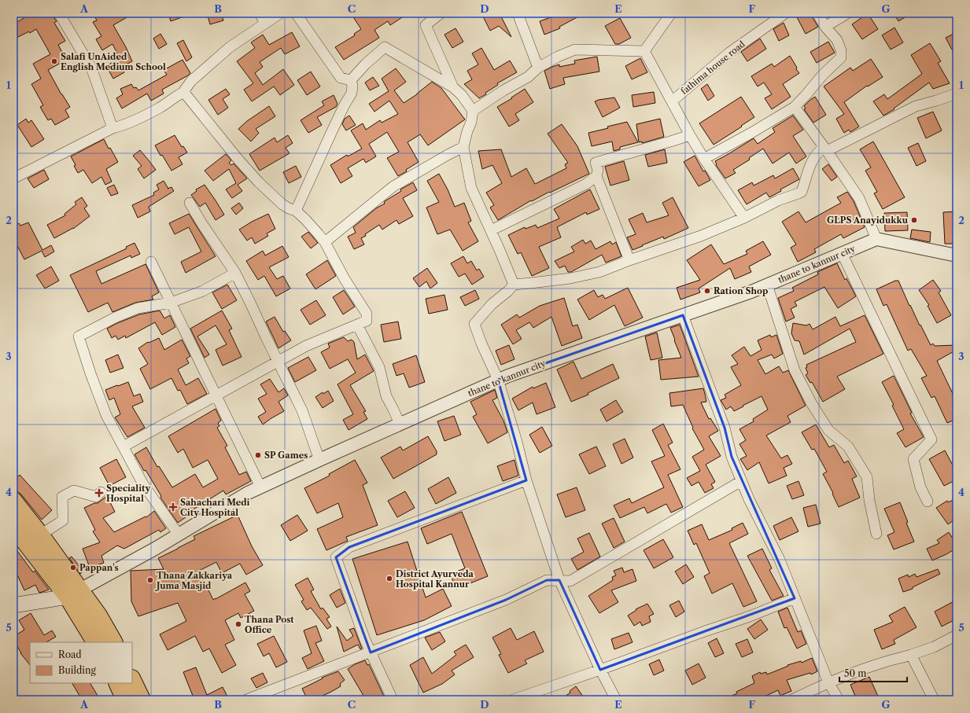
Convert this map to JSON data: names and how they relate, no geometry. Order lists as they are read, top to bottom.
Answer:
{
  "streets": {
    "street": ["fathima house road", "thane to kannur city"]
  },
  "places": {
    "other": [
      "Salafi UnAided English Medium School",
      "GLPS Anayidukku",
      "Ration Shop",
      "SP Games",
      "Pappan's",
      "District Ayurveda Hospital Kannur",
      "Thana Zakkariya Juma Masjid",
      "Thana Post Office"
    ],
    "health": ["Speciality Hospital", "Sahachari Medi City Hospital"]
  },
  "legend": ["Road", "Building"],
  "scale_bar": "50 m",
  "grid": {
    "columns": [
      "A",
      "B",
      "C",
      "D",
      "E",
      "F",
      "G"
    ],
    "rows": [
      "1",
      "2",
      "3",
      "4",
      "5"
    ]
  }
}
